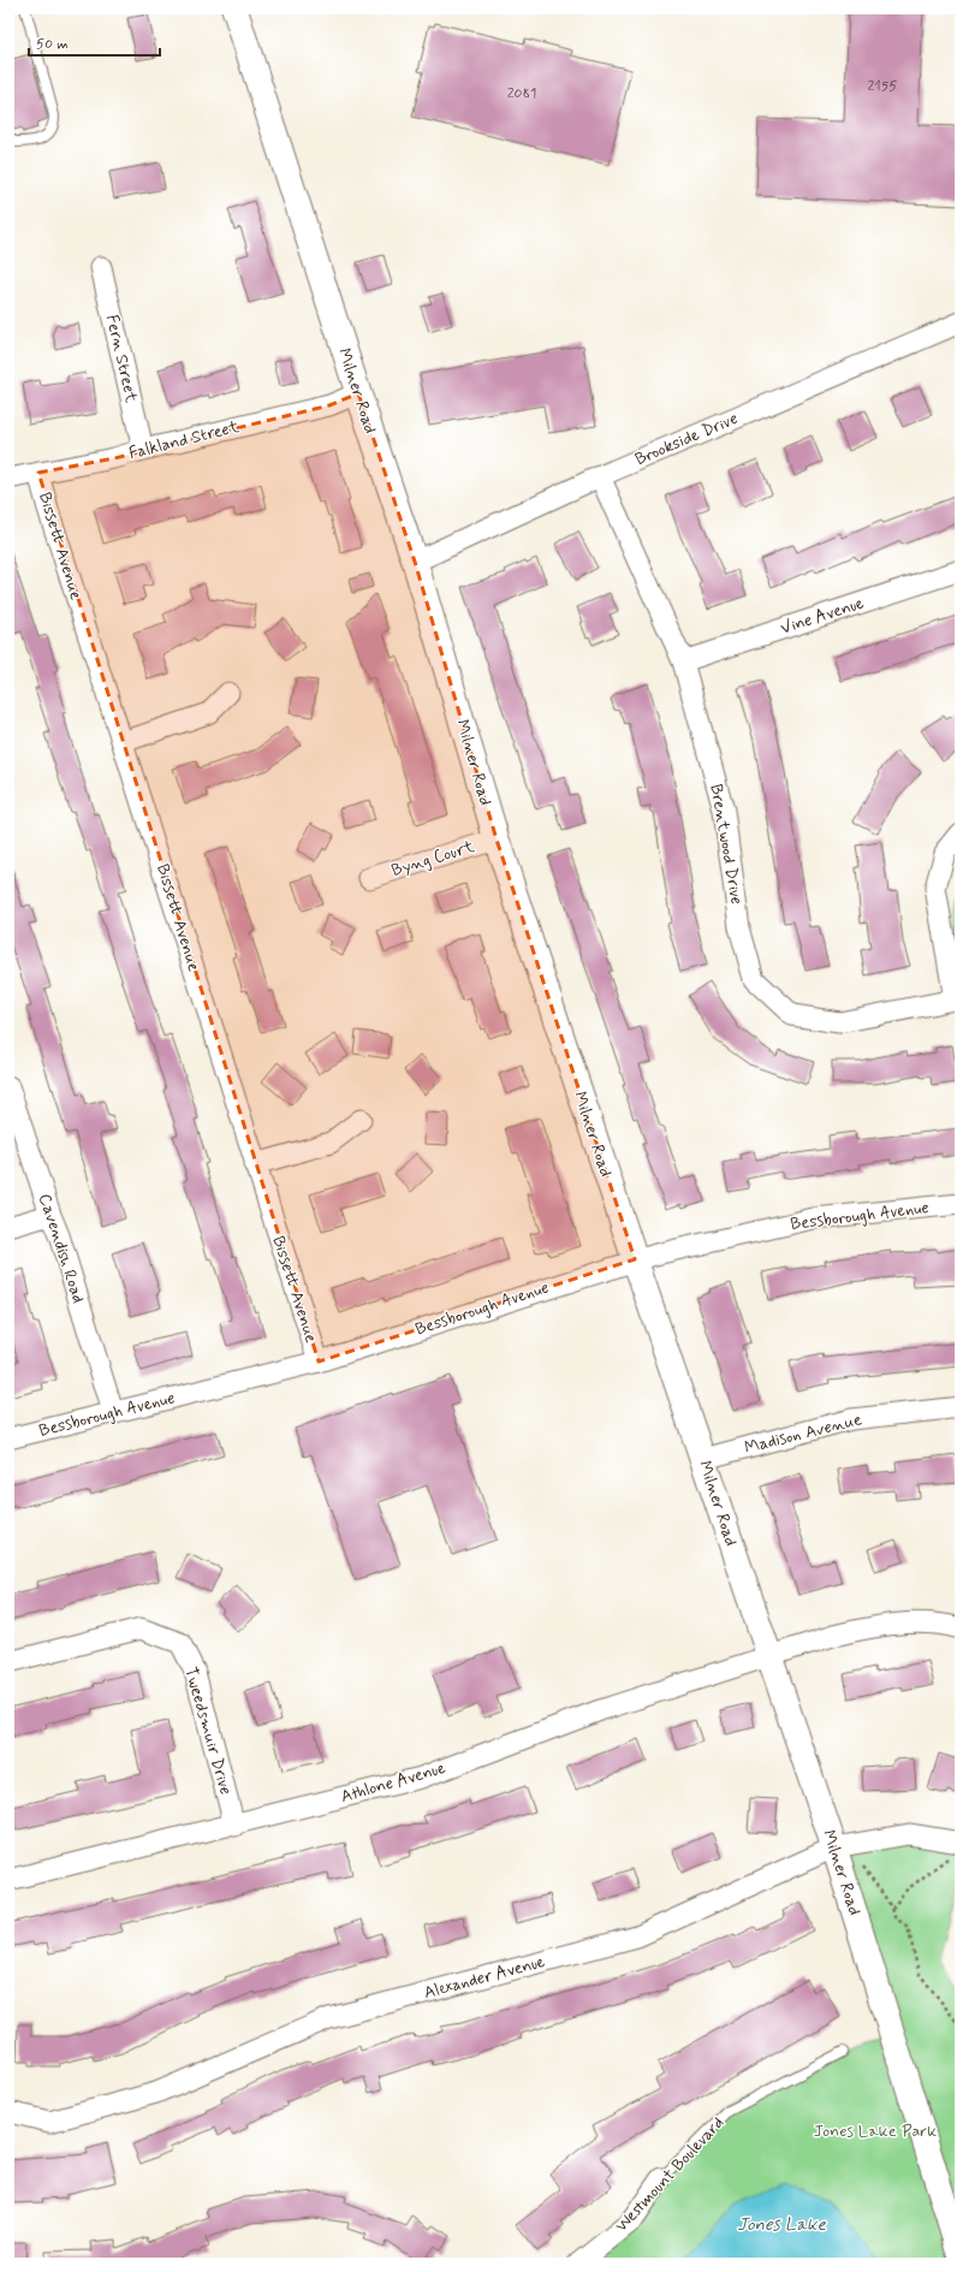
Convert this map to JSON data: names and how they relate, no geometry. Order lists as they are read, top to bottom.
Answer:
{
  "streets": {
    "street": [
      "Fern Street",
      "Milner Road",
      "Brookside Drive",
      "Falkland Street",
      "Bissett Avenue",
      "Vine Avenue",
      "Brentwood Drive",
      "Byng Court",
      "Bessborough Avenue",
      "Cavendish Road",
      "Madison Avenue",
      "Tweedsmuir Drive",
      "Athlone Avenue",
      "Alexander Avenue",
      "Westmount Boulevard"
    ]
  },
  "crossings": [
    ["Fern Street", "Falkland Street"],
    ["Milner Road", "Brookside Drive"],
    ["Milner Road", "Falkland Street"],
    ["Milner Road", "Byng Court"],
    ["Milner Road", "Bessborough Avenue"],
    ["Milner Road", "Madison Avenue"],
    ["Milner Road", "Athlone Avenue"],
    ["Milner Road", "Alexander Avenue"],
    ["Brookside Drive", "Brentwood Drive"],
    ["Falkland Street", "Bissett Avenue"],
    ["Bissett Avenue", "Bessborough Avenue"],
    ["Vine Avenue", "Brentwood Drive"],
    ["Bessborough Avenue", "Cavendish Road"],
    ["Tweedsmuir Drive", "Athlone Avenue"]
  ],
  "water": ["Jones Lake"],
  "parks": ["Jones Lake Park"],
  "house_numbers": ["2155", "2081"],
  "scale_bar": "50 m"
}
